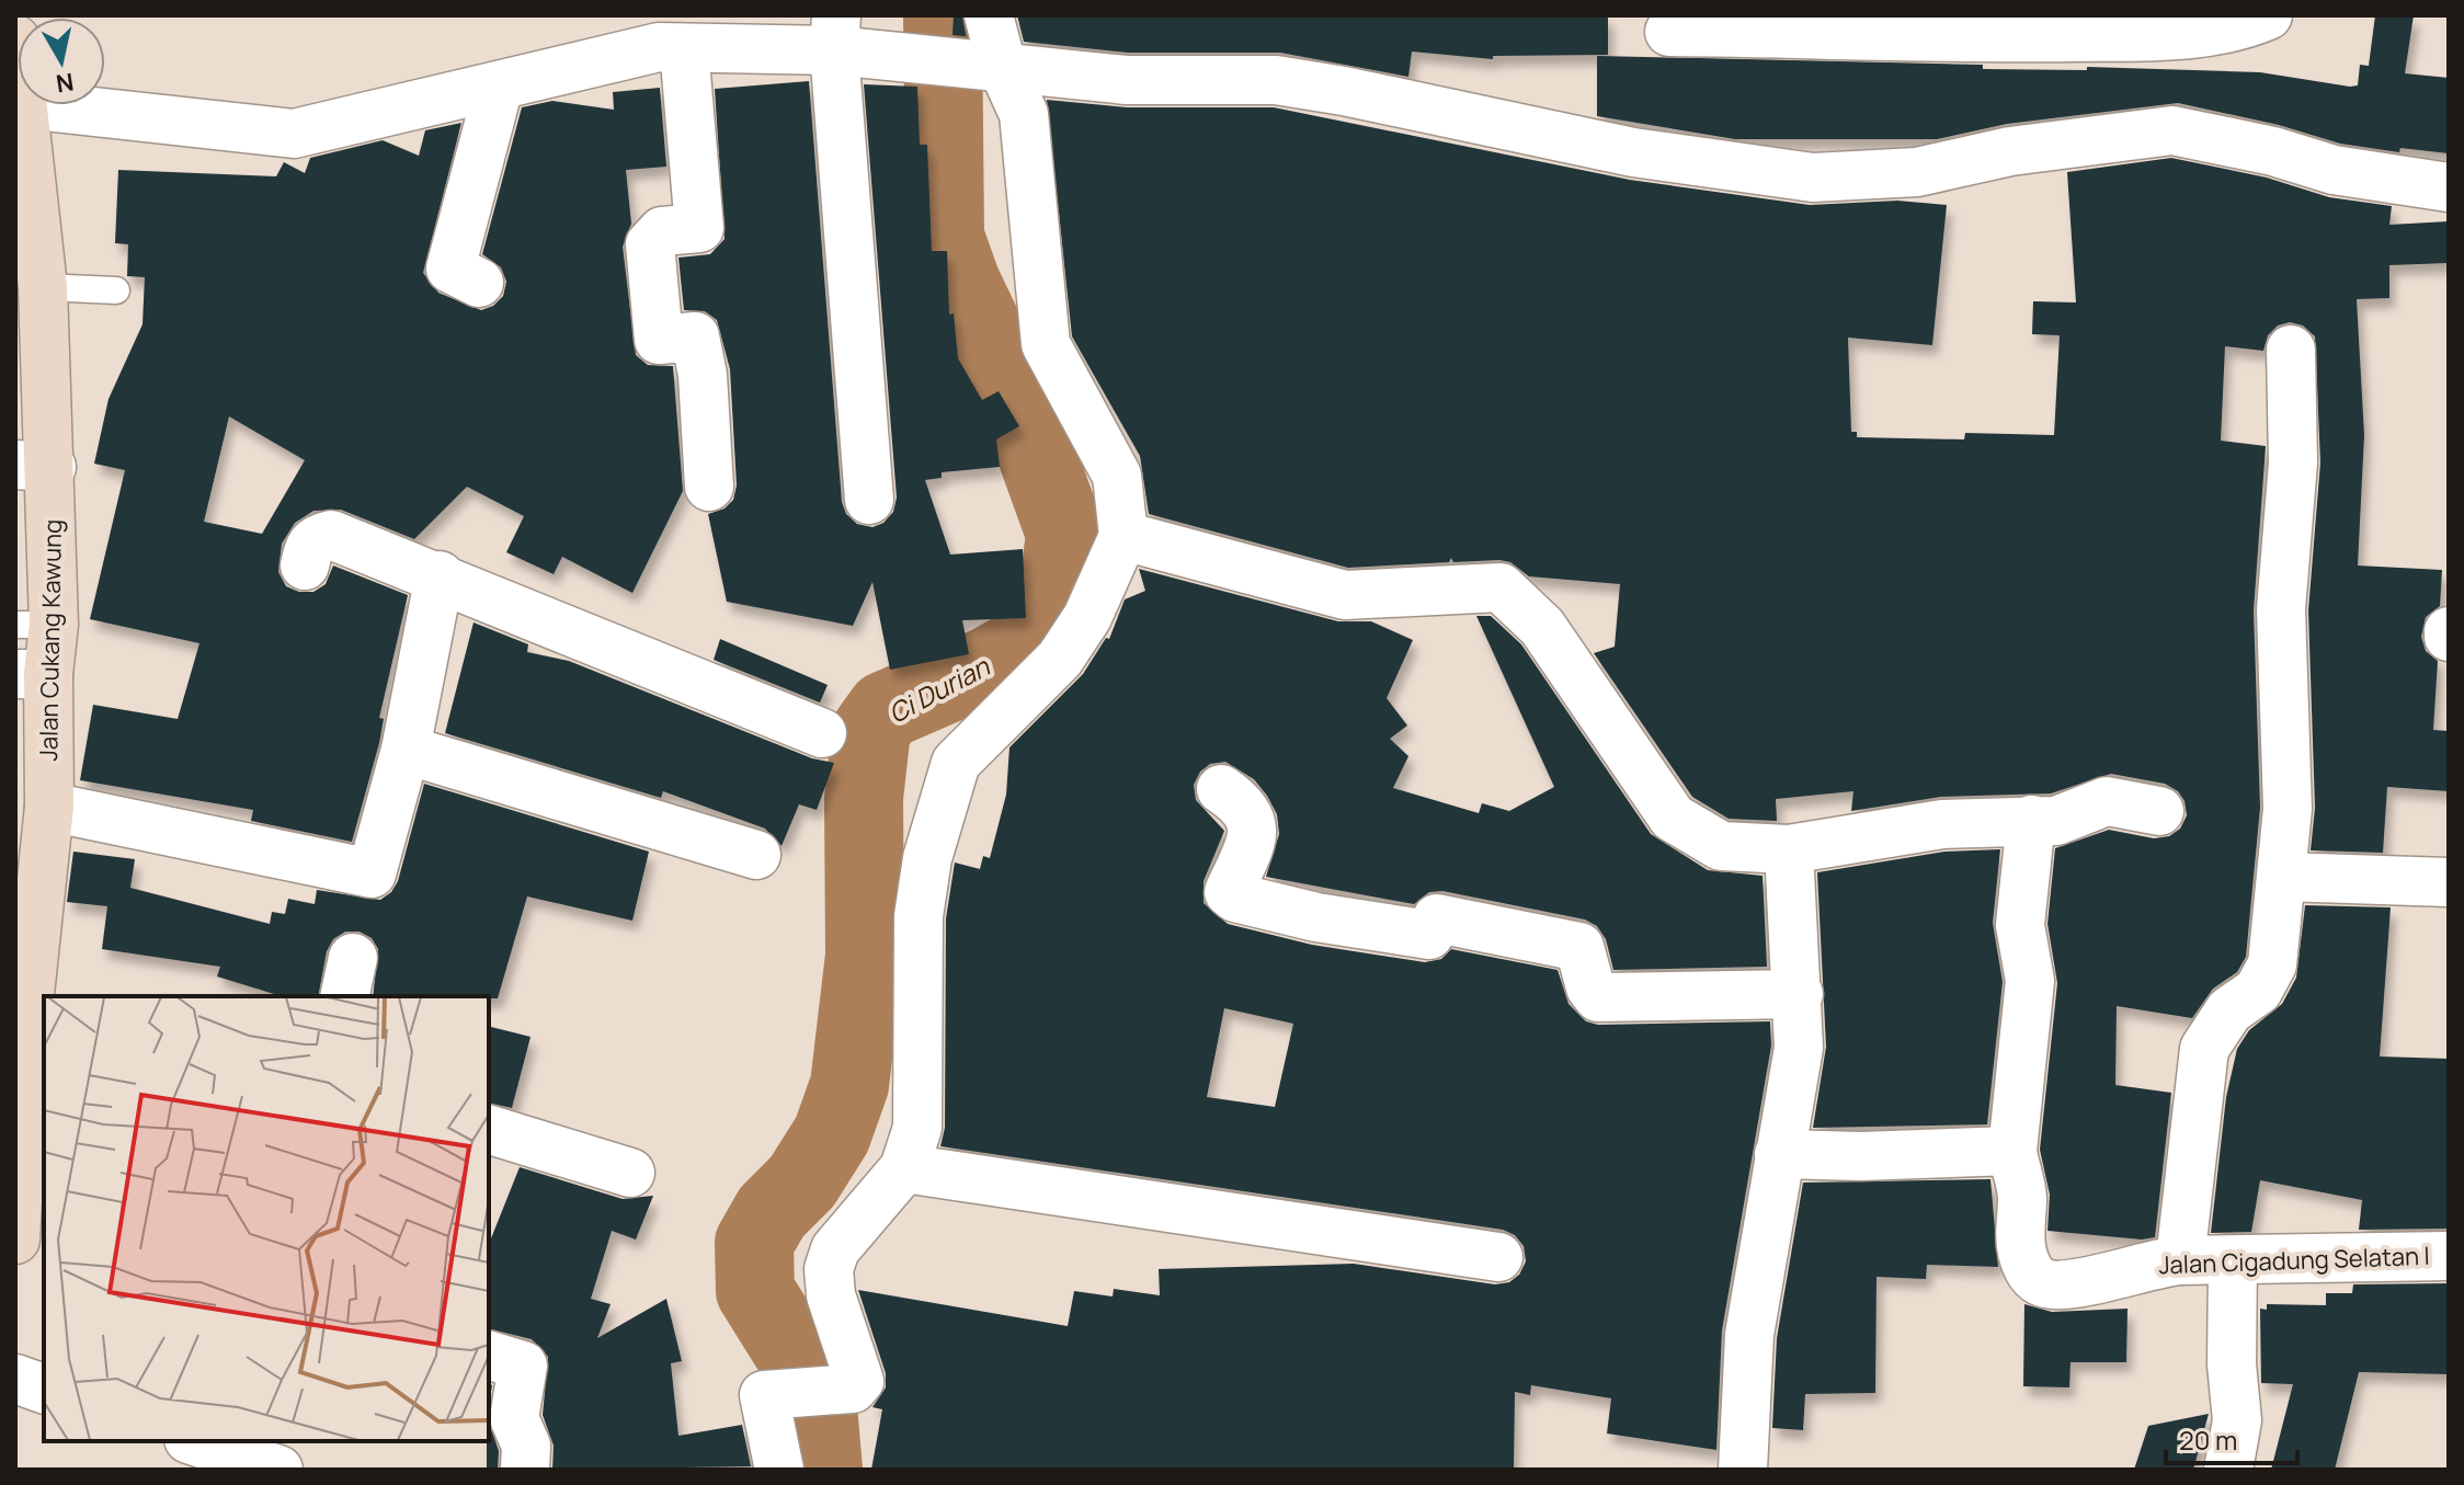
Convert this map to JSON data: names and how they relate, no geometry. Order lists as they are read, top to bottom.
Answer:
{
  "streets": {
    "street": ["Jalan Cukang Kawung", "Jalan Cigadung Selatan I"]
  },
  "water": ["Ci Durian"],
  "scale_bar": "20 m",
  "north": "bottom"
}
